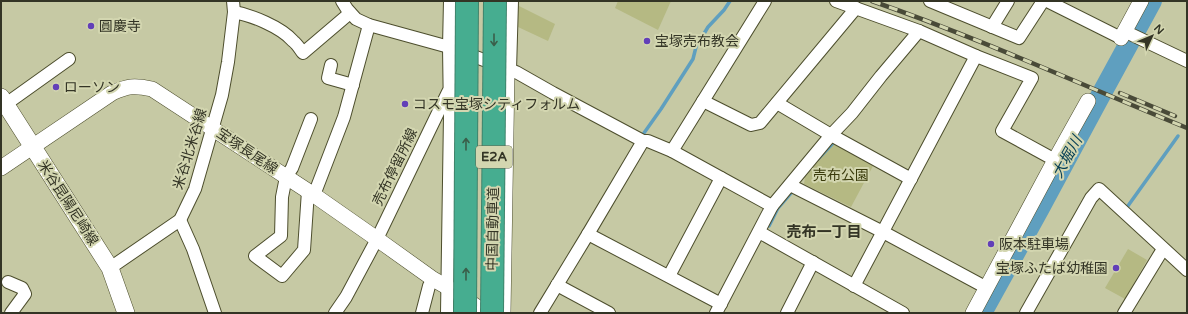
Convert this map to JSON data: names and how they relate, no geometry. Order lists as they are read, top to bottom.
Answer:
{
  "streets": {
    "highway": ["E2A", "中国自動車道"],
    "main road": ["米谷昆陽尼崎線"],
    "street": ["米谷北米谷線", "宝塚長尾線", "売布停留所線"]
  },
  "crossings": [
    ["米谷北米谷線", "宝塚長尾線"],
    ["米谷北米谷線", "米谷昆陽尼崎線"],
    ["宝塚長尾線", "売布停留所線"],
    ["宝塚長尾線", "米谷昆陽尼崎線"]
  ],
  "districts": ["売布一丁目"],
  "water": ["大堀川"],
  "parks": ["売布公園"],
  "places": [
    "圓慶寺",
    "宝塚売布教会",
    "ローソン",
    "コスモ宝塚シティフォルム",
    "阪本駐車場",
    "宝塚ふたば幼稚園"
  ],
  "north": "top right"
}
